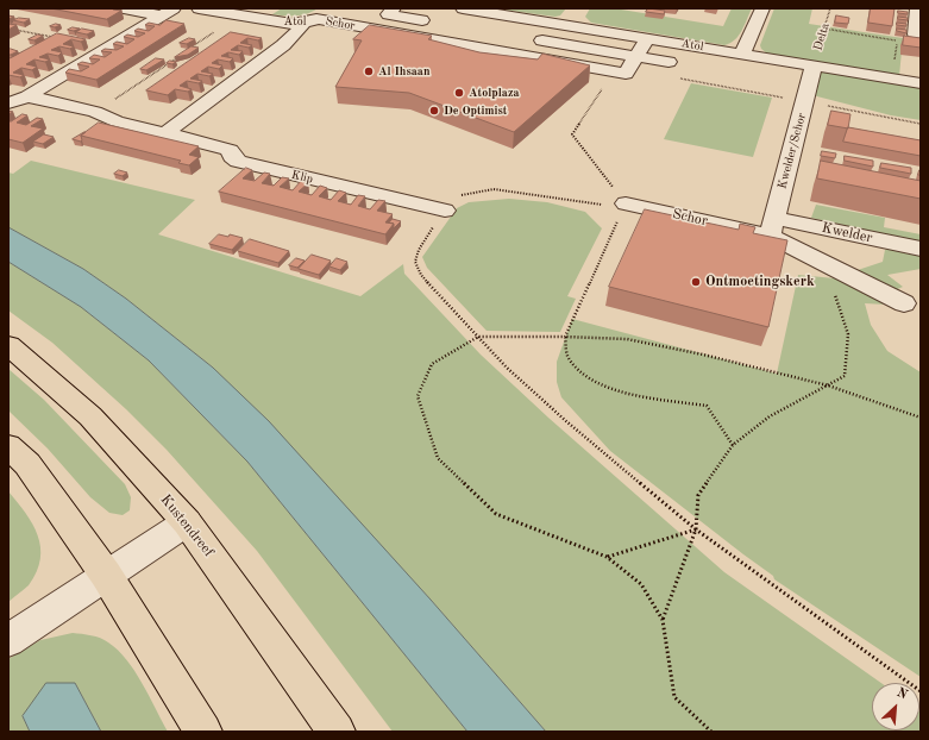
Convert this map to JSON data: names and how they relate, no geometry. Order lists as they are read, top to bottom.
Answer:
{
  "streets": {
    "main road": ["Kustendreef"],
    "street": [
      "Atol",
      "Schor",
      "Kwelder/Schor",
      "Klip",
      "Kwelder"
    ],
    "path": ["Delta"]
  },
  "crossings": [
    ["Atol", "Schor"],
    ["Atol", "Delta"],
    ["Atol", "Kwelder/Schor"],
    ["Schor", "Kwelder/Schor"],
    ["Schor", "Kwelder"],
    ["Delta", "Kwelder/Schor"],
    ["Kwelder/Schor", "Kwelder"]
  ],
  "places": [
    "Al Ihsaan",
    "Atolplaza",
    "De Optimist",
    "Ontmoetingskerk"
  ],
  "north": "top right"
}
